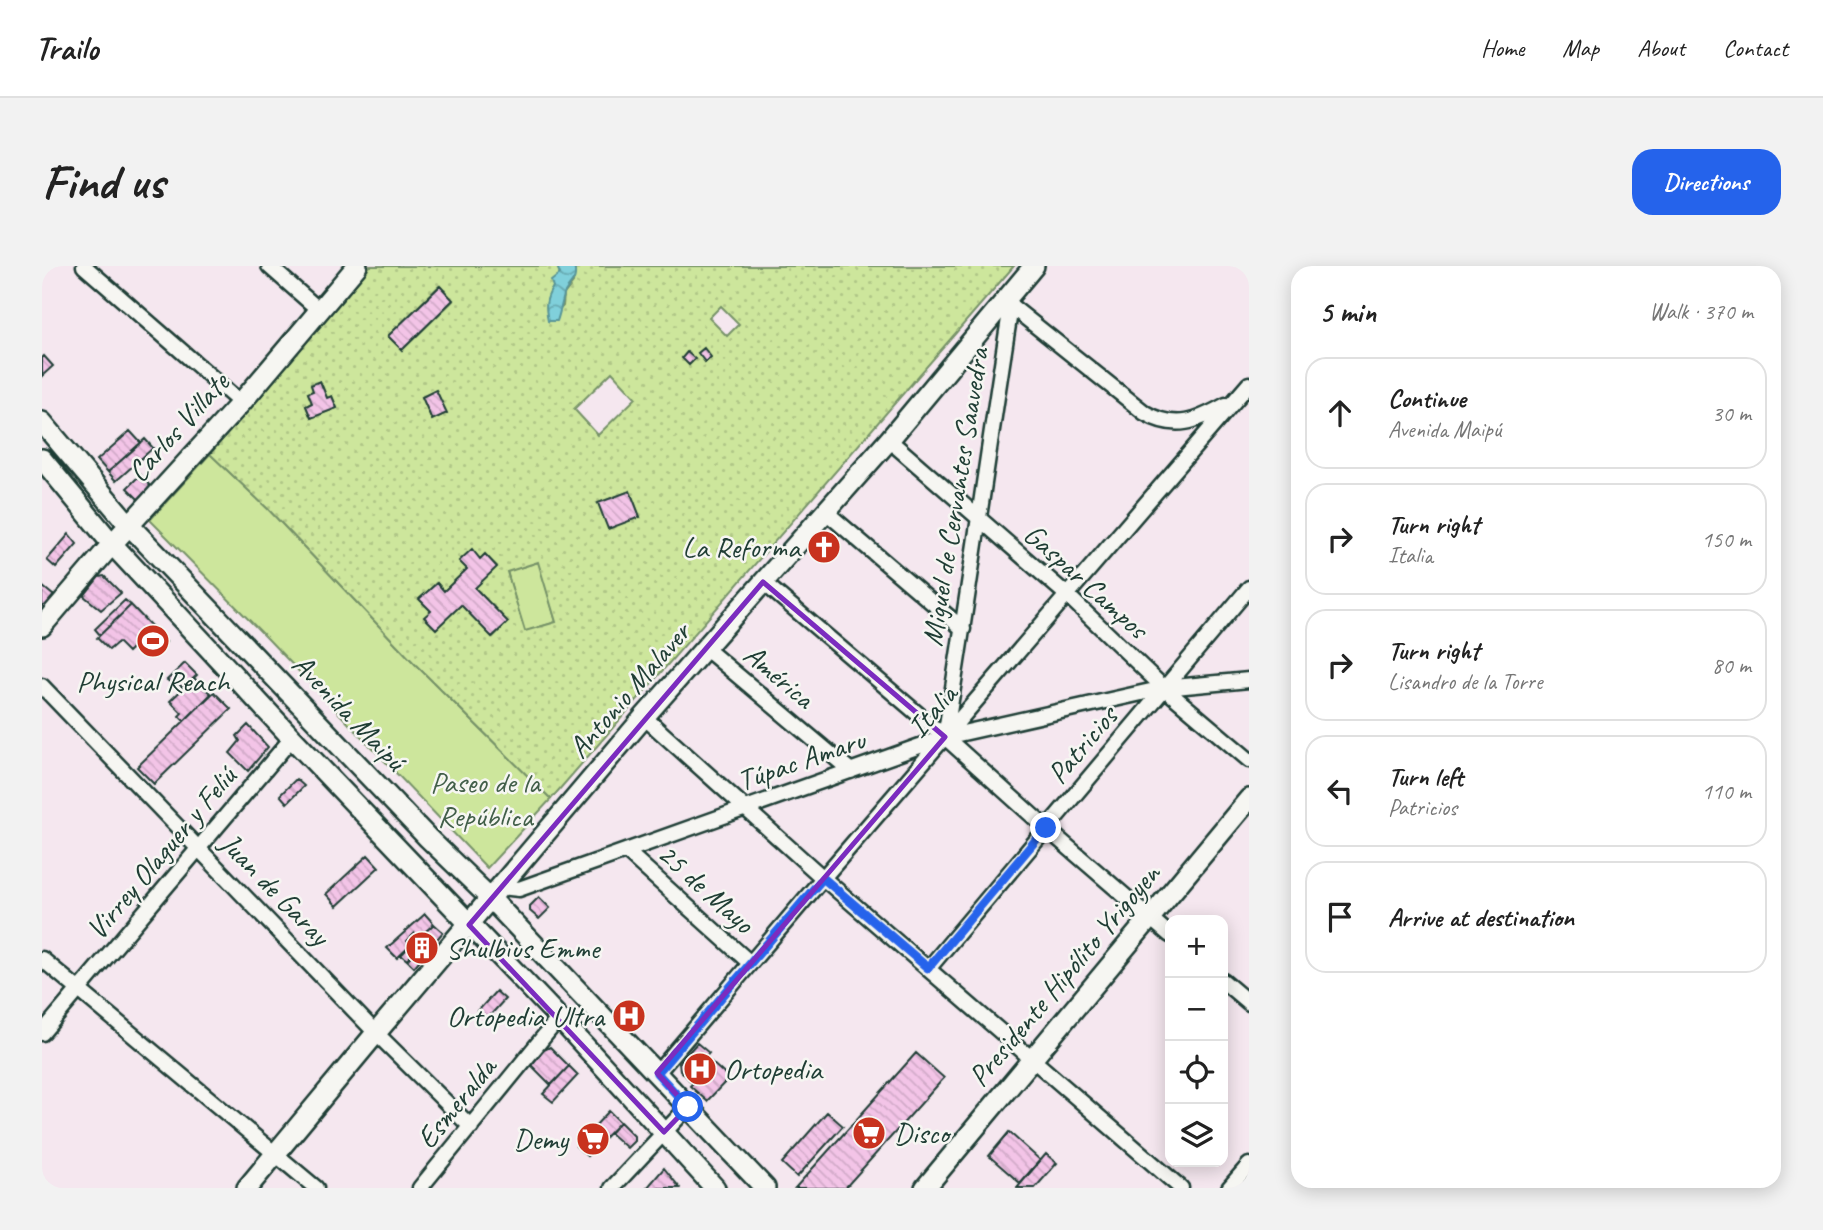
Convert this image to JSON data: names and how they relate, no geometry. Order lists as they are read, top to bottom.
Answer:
{
  "streets": {
    "street": [
      "Carlos Villate",
      "Miguel de Cervantes Saavedra",
      "Gaspar Campos",
      "América",
      "Antonio Malaver",
      "Italia",
      "Avenida Maipú",
      "Patricios",
      "Túpac Amaru",
      "Virrey Olaguer y Feliú",
      "25 de Mayo",
      "Juan de Garay",
      "Presidente Hipólito Yrigoyen",
      "Esmeralda"
    ]
  },
  "crossings": [
    ["Carlos Villate", "Avenida Maipú"],
    ["Miguel de Cervantes Saavedra", "Gaspar Campos"],
    ["Miguel de Cervantes Saavedra", "Antonio Malaver"],
    ["Miguel de Cervantes Saavedra", "Italia"],
    ["Miguel de Cervantes Saavedra", "Túpac Amaru"],
    ["Gaspar Campos", "Antonio Malaver"],
    ["Gaspar Campos", "Italia"],
    ["Gaspar Campos", "Patricios"],
    ["Gaspar Campos", "Túpac Amaru"],
    ["América", "Antonio Malaver"],
    ["América", "Túpac Amaru"],
    ["Antonio Malaver", "Avenida Maipú"],
    ["Antonio Malaver", "Túpac Amaru"],
    ["Antonio Malaver", "Juan de Garay"],
    ["Italia", "Avenida Maipú"],
    ["Italia", "Túpac Amaru"],
    ["Italia", "25 de Mayo"],
    ["Avenida Maipú", "Túpac Amaru"],
    ["Avenida Maipú", "Virrey Olaguer y Feliú"],
    ["Avenida Maipú", "Esmeralda"],
    ["Patricios", "Túpac Amaru"],
    ["Túpac Amaru", "25 de Mayo"],
    ["Virrey Olaguer y Feliú", "Juan de Garay"],
    ["Juan de Garay", "Esmeralda"]
  ],
  "parks": ["Paseo de la República"],
  "places": {
    "church": ["La Reforma"],
    "sports": ["Physical Reach"],
    "building": ["Shulbius Emme"],
    "hospital": ["Ortopedia Ultra", "Ortopedia"],
    "supermarket": ["Disco", "Demy"]
  },
  "page": {
    "header": "Trailo",
    "nav": [
      "Home",
      "Map",
      "About",
      "Contact"
    ],
    "buttons": "Directions",
    "title": "Find us",
    "heading": ["5 min", "Walk · 370 m"],
    "list": [
      ["Continue", "Avenida Maipú", "30 m"],
      ["Turn right", "Italia", "150 m"],
      ["Turn right", "Lisandro de la Torre", "80 m"],
      ["Turn left", "Patricios", "110 m"],
      "Arrive at destination"
    ],
    "map_buttons": ["+", "−"]
  }
}
